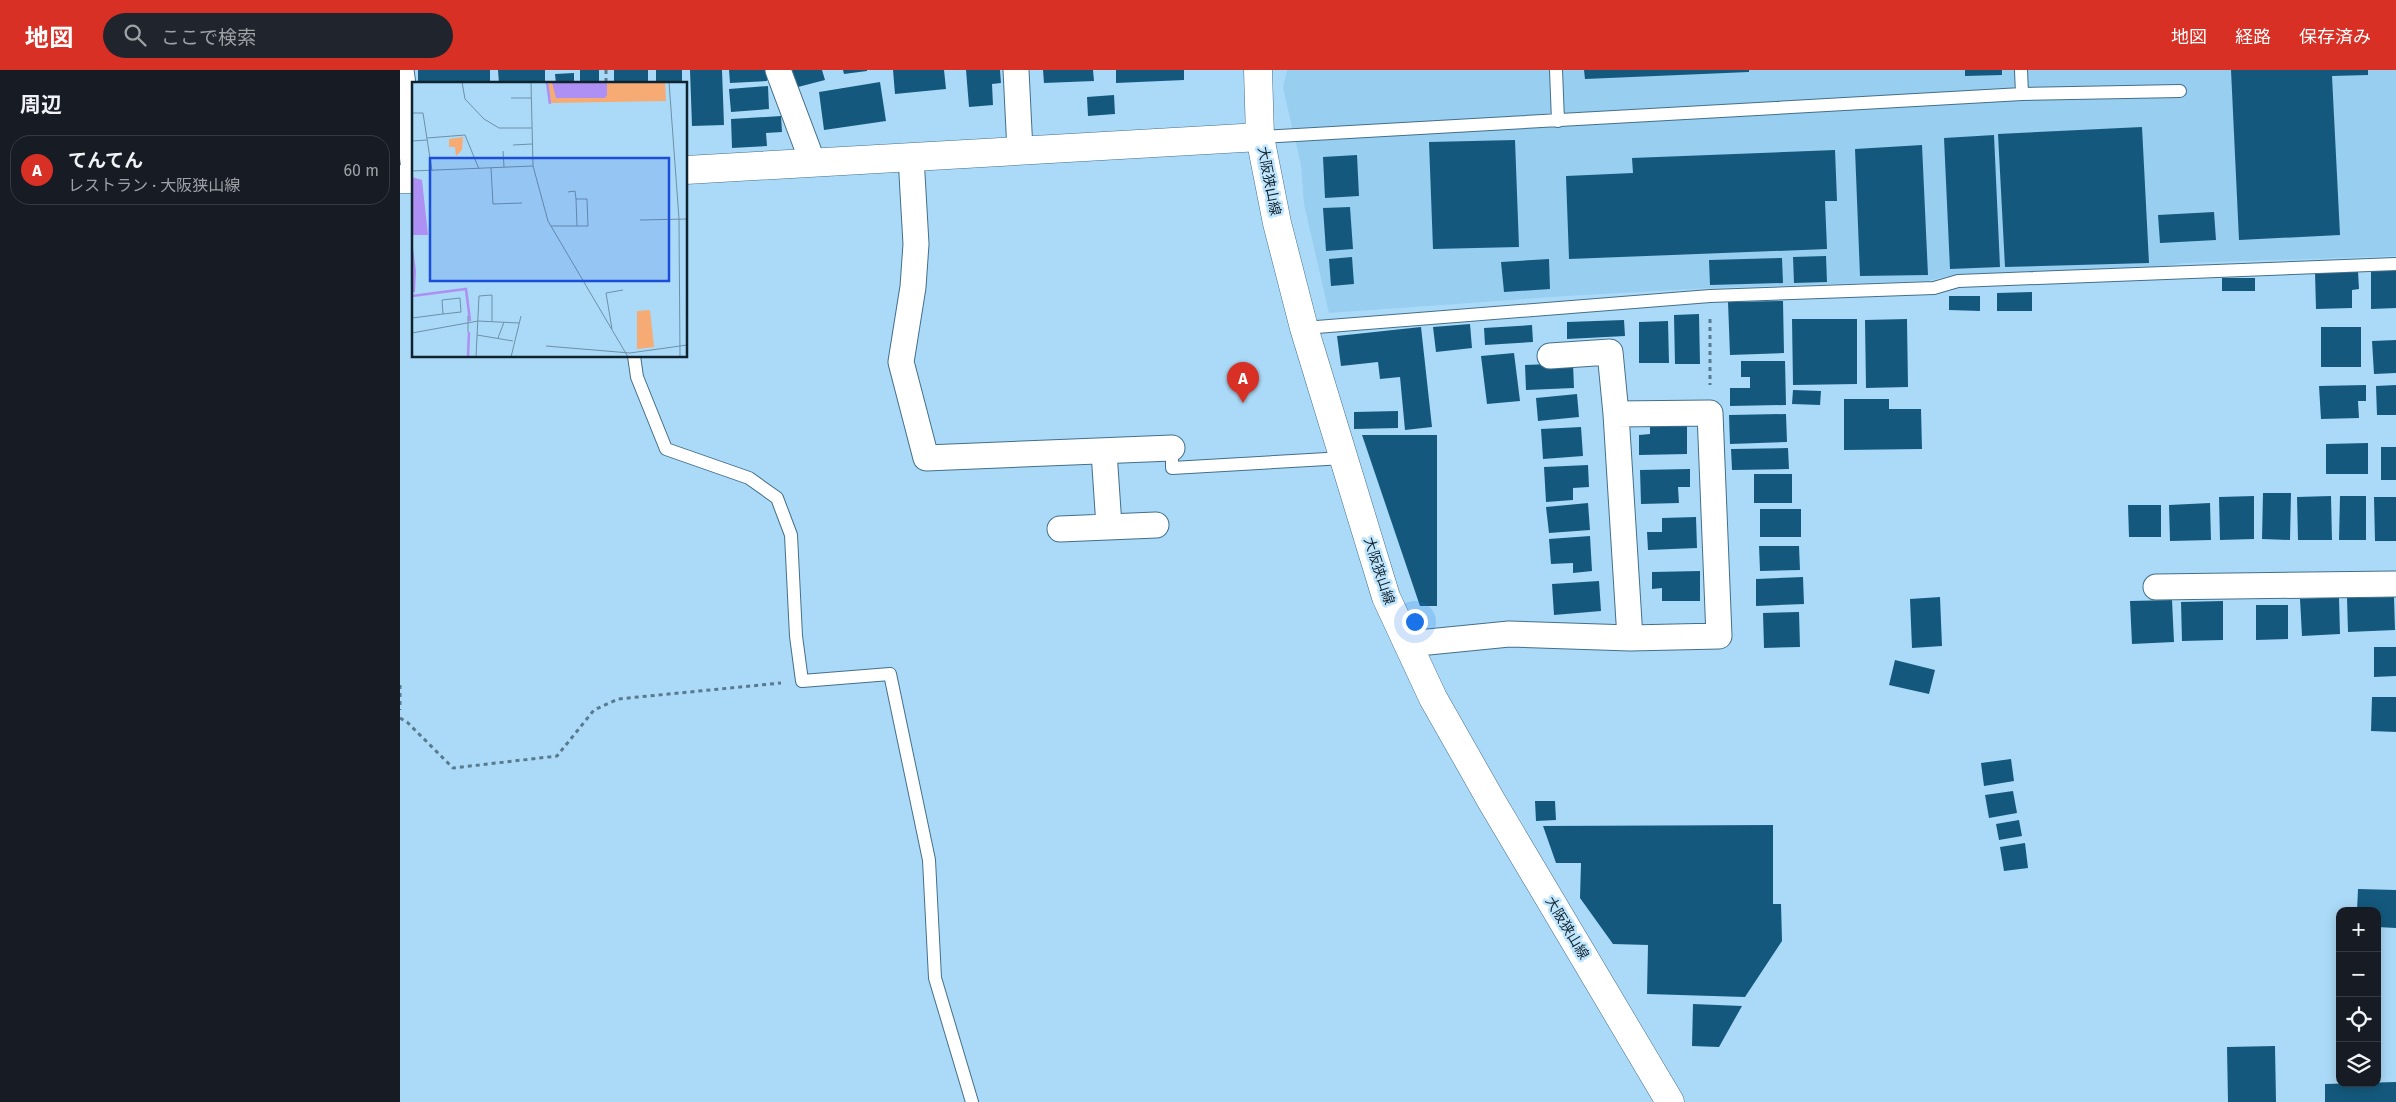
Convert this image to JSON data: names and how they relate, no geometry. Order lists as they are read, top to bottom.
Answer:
{
  "streets": {
    "main road": ["大阪狭山線"]
  },
  "page": {
    "header": "地図",
    "search": "ここで検索",
    "nav": ["地図", "経路", "保存済み"],
    "heading": "周辺",
    "list": [
      {
        "mark": "A",
        "name": "てんてん",
        "note": "レストラン · 大阪狭山線",
        "value": "60 m"
      }
    ],
    "pins": "A",
    "map_buttons": ["+", "−"]
  }
}
